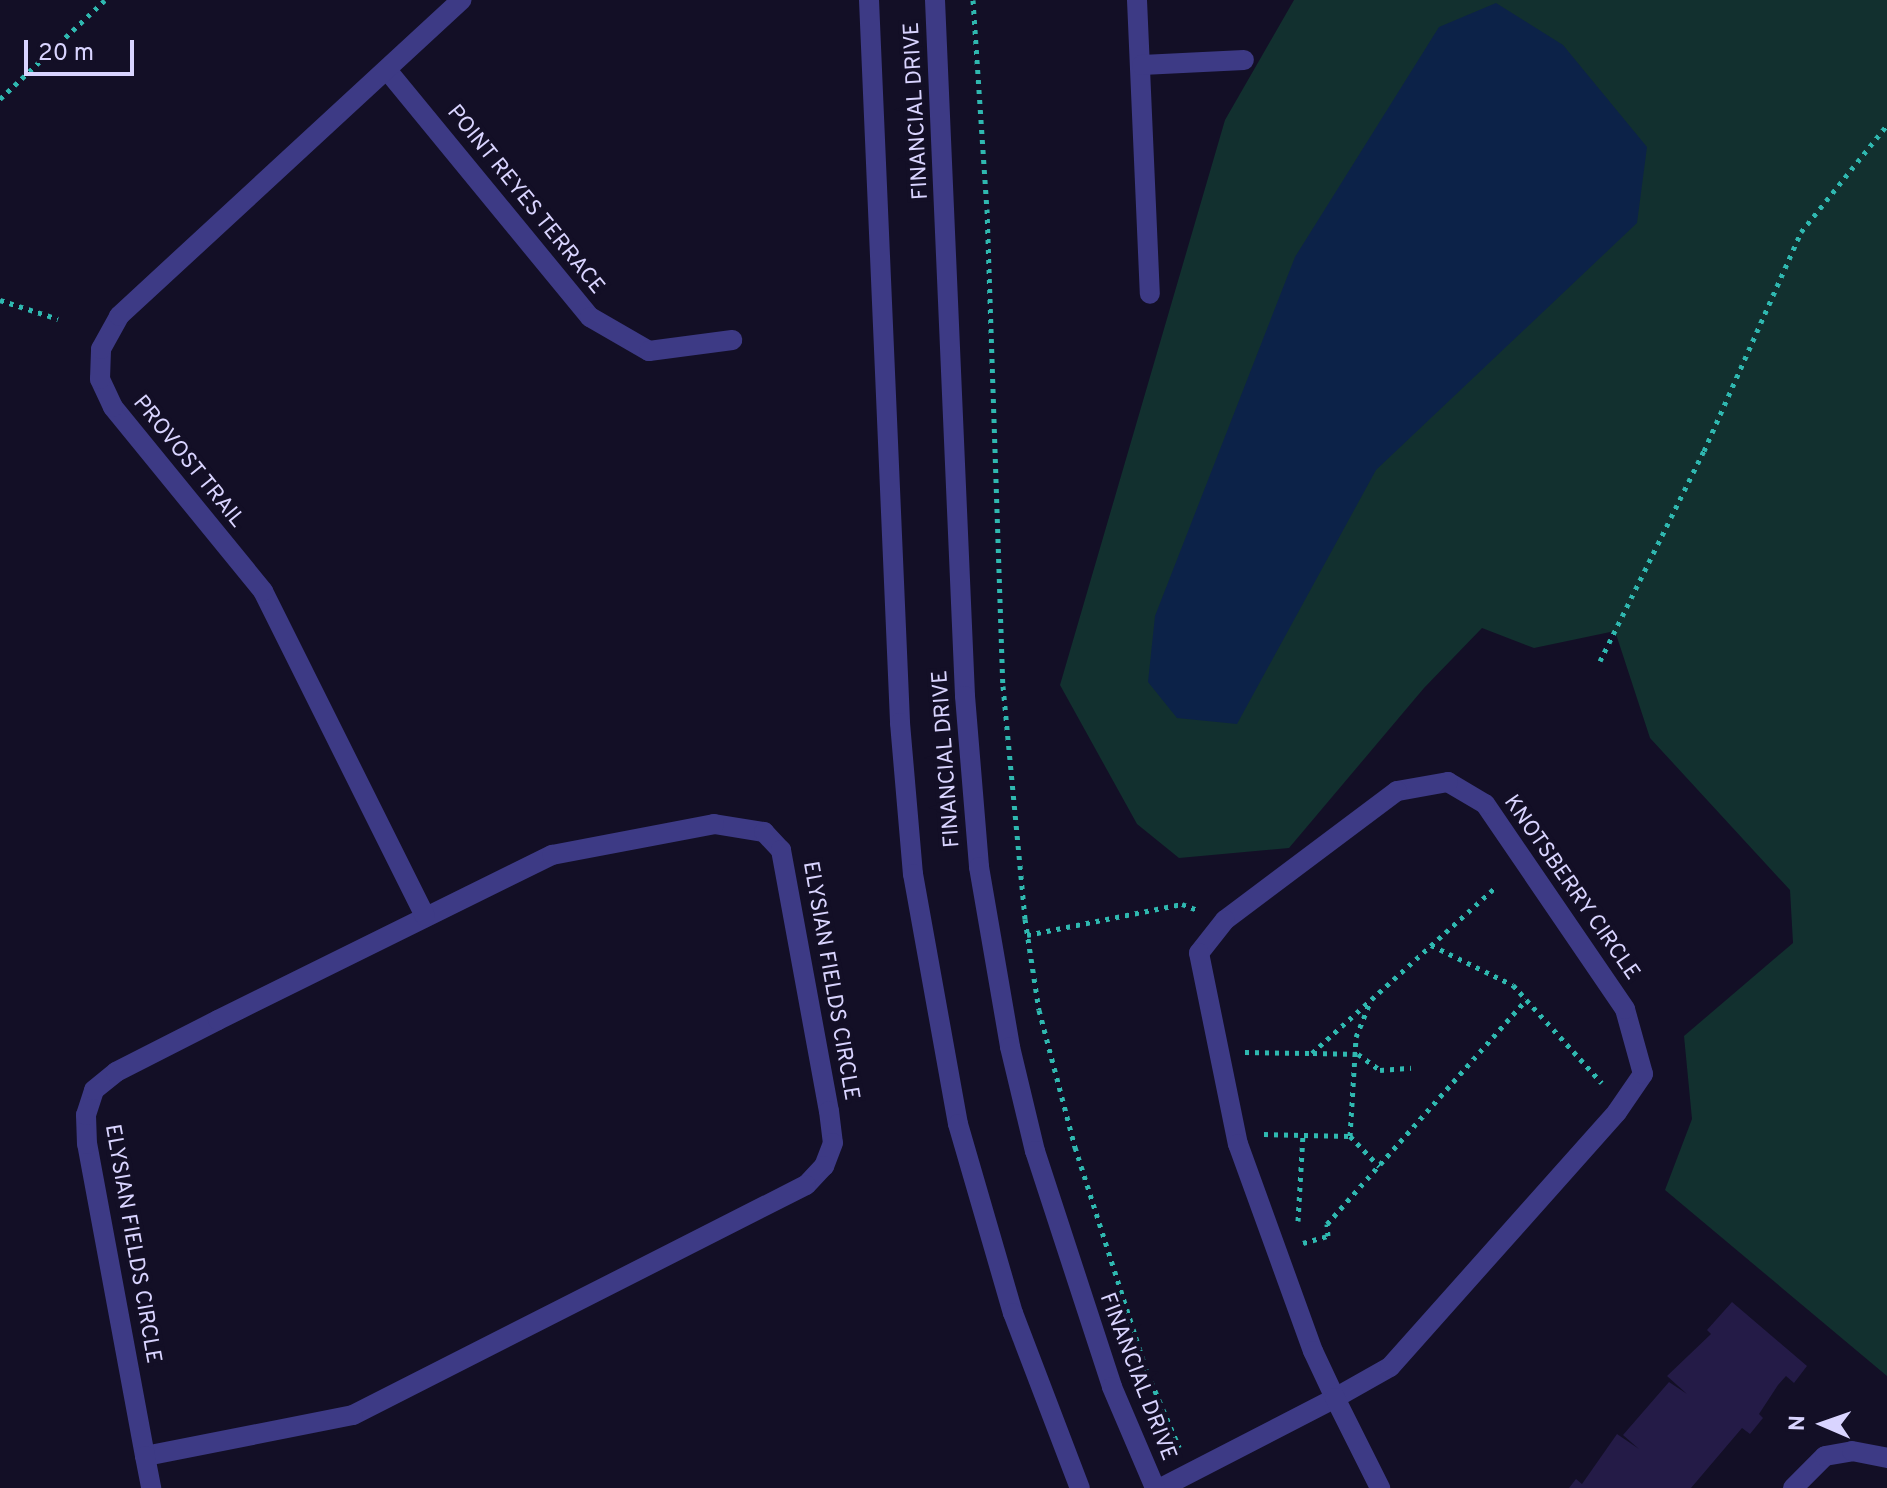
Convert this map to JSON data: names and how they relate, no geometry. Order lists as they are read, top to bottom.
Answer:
{
  "streets": {
    "street": [
      "FINANCIAL DRIVE",
      "POINT REYES TERRACE",
      "PROVOST TRAIL",
      "KNOTSBERRY CIRCLE",
      "ELYSIAN FIELDS CIRCLE"
    ]
  },
  "crossings": [
    ["POINT REYES TERRACE", "PROVOST TRAIL"],
    ["PROVOST TRAIL", "ELYSIAN FIELDS CIRCLE"]
  ],
  "scale_bar": "20 m",
  "north": "left"
}
